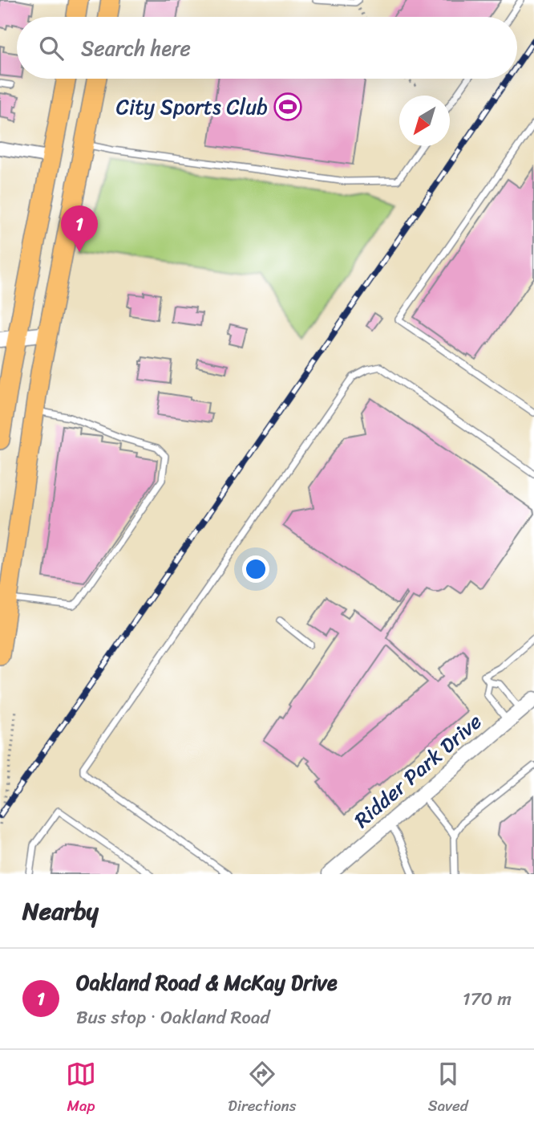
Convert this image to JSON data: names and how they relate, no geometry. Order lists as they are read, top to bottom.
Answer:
{
  "streets": {
    "street": ["Ridder Park Drive"]
  },
  "places": {
    "sports": ["City Sports Club"]
  },
  "north": "bottom left",
  "page": {
    "search": "Search here",
    "pins": "1",
    "heading": "Nearby",
    "list": [
      {
        "mark": "1",
        "name": "Oakland Road & McKay Drive",
        "note": "Bus stop · Oakland Road",
        "value": "170 m"
      }
    ],
    "nav": ["Map", "Directions", "Saved"]
  }
}
